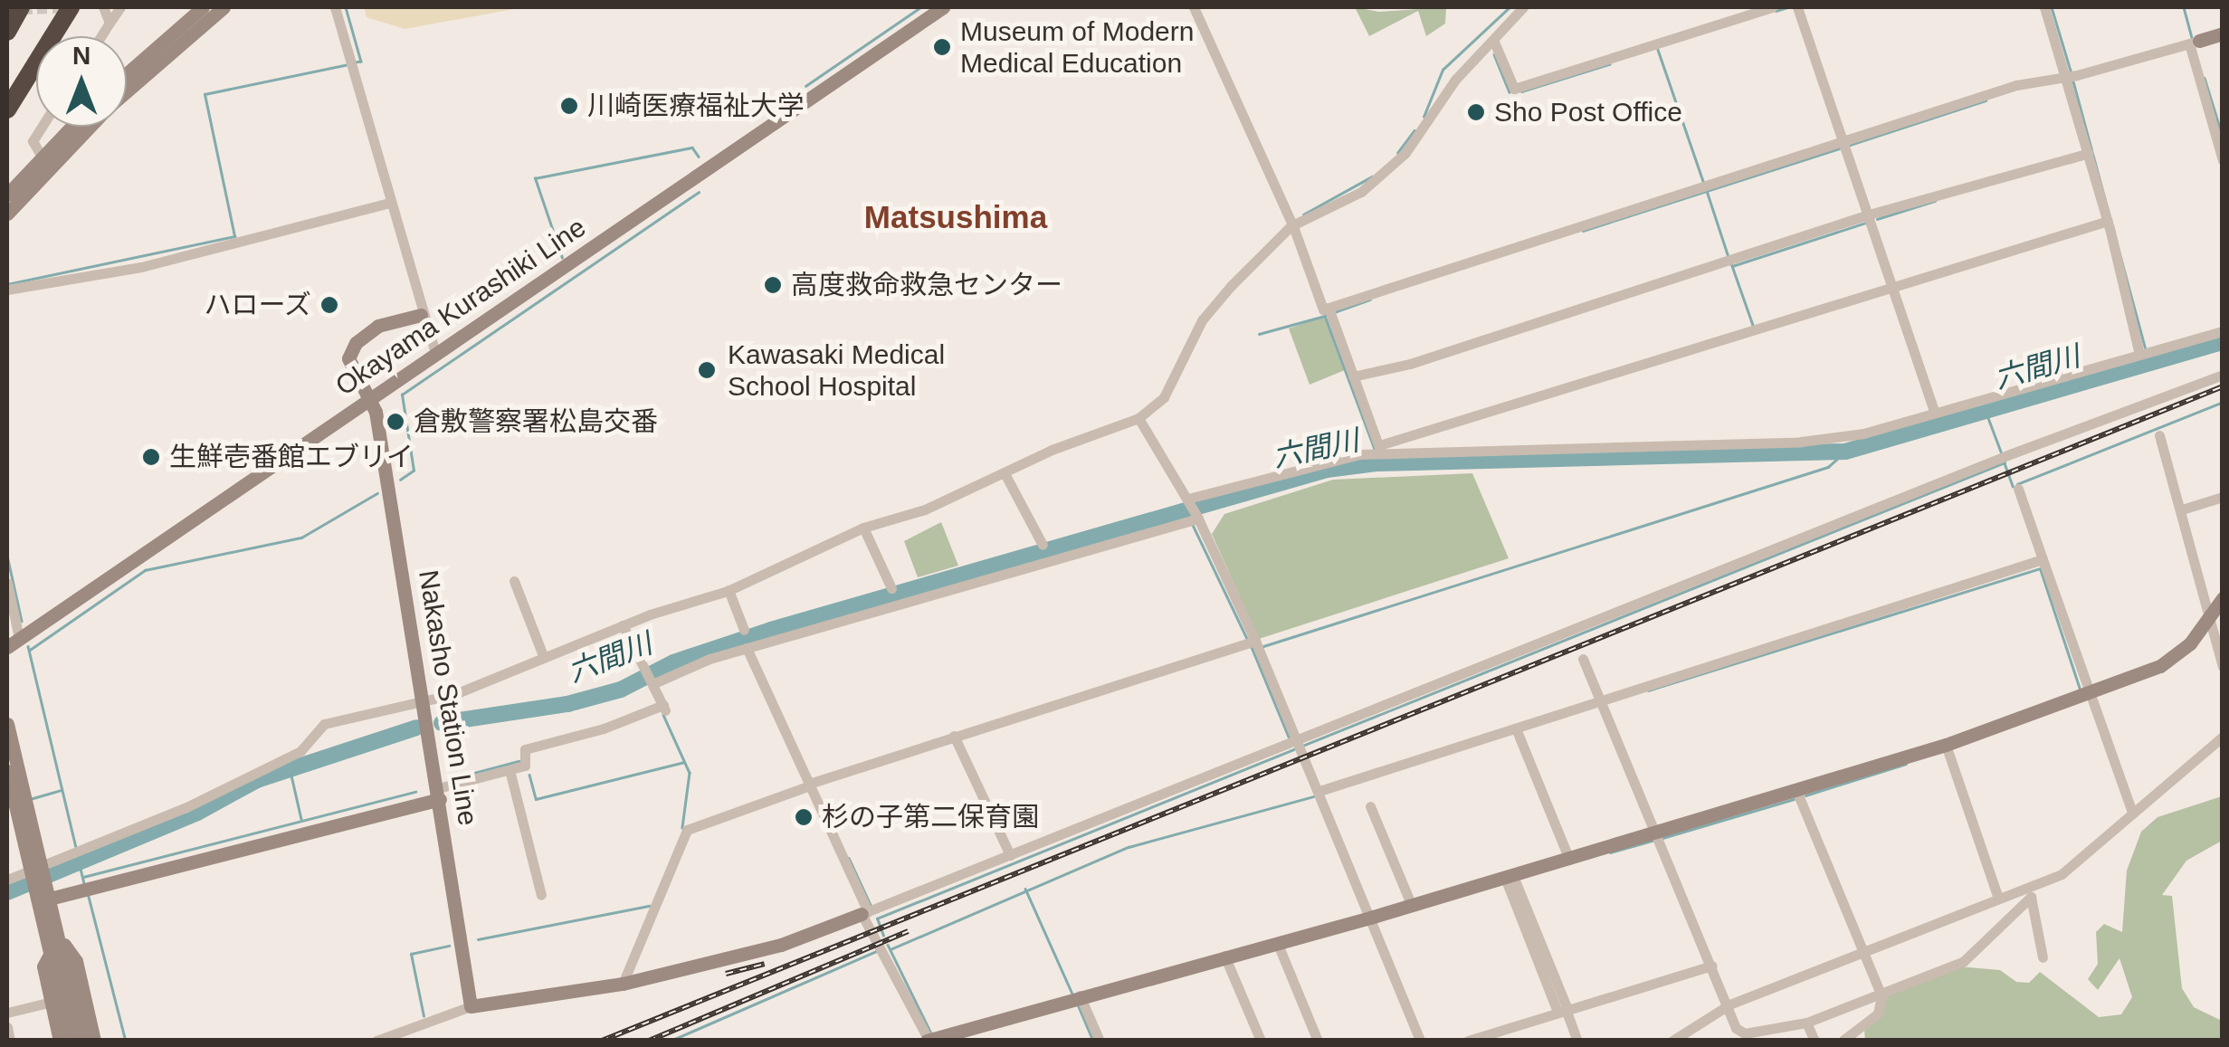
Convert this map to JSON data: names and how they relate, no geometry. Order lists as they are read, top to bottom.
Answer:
{
  "streets": {
    "street": ["Okayama Kurashiki Line", "Nakasho Station Line"]
  },
  "crossings": [
    ["Okayama Kurashiki Line", "Nakasho Station Line"]
  ],
  "districts": ["Matsushima"],
  "water": ["六間川"],
  "places": [
    "Museum of Modern Medical Education",
    "川崎医療福祉大学",
    "Sho Post Office",
    "高度救命救急センター",
    "ハローズ",
    "Kawasaki Medical School Hospital",
    "倉敷警察署松島交番",
    "生鮮壱番館エブリイ",
    "杉の子第二保育園"
  ],
  "north": "top"
}
